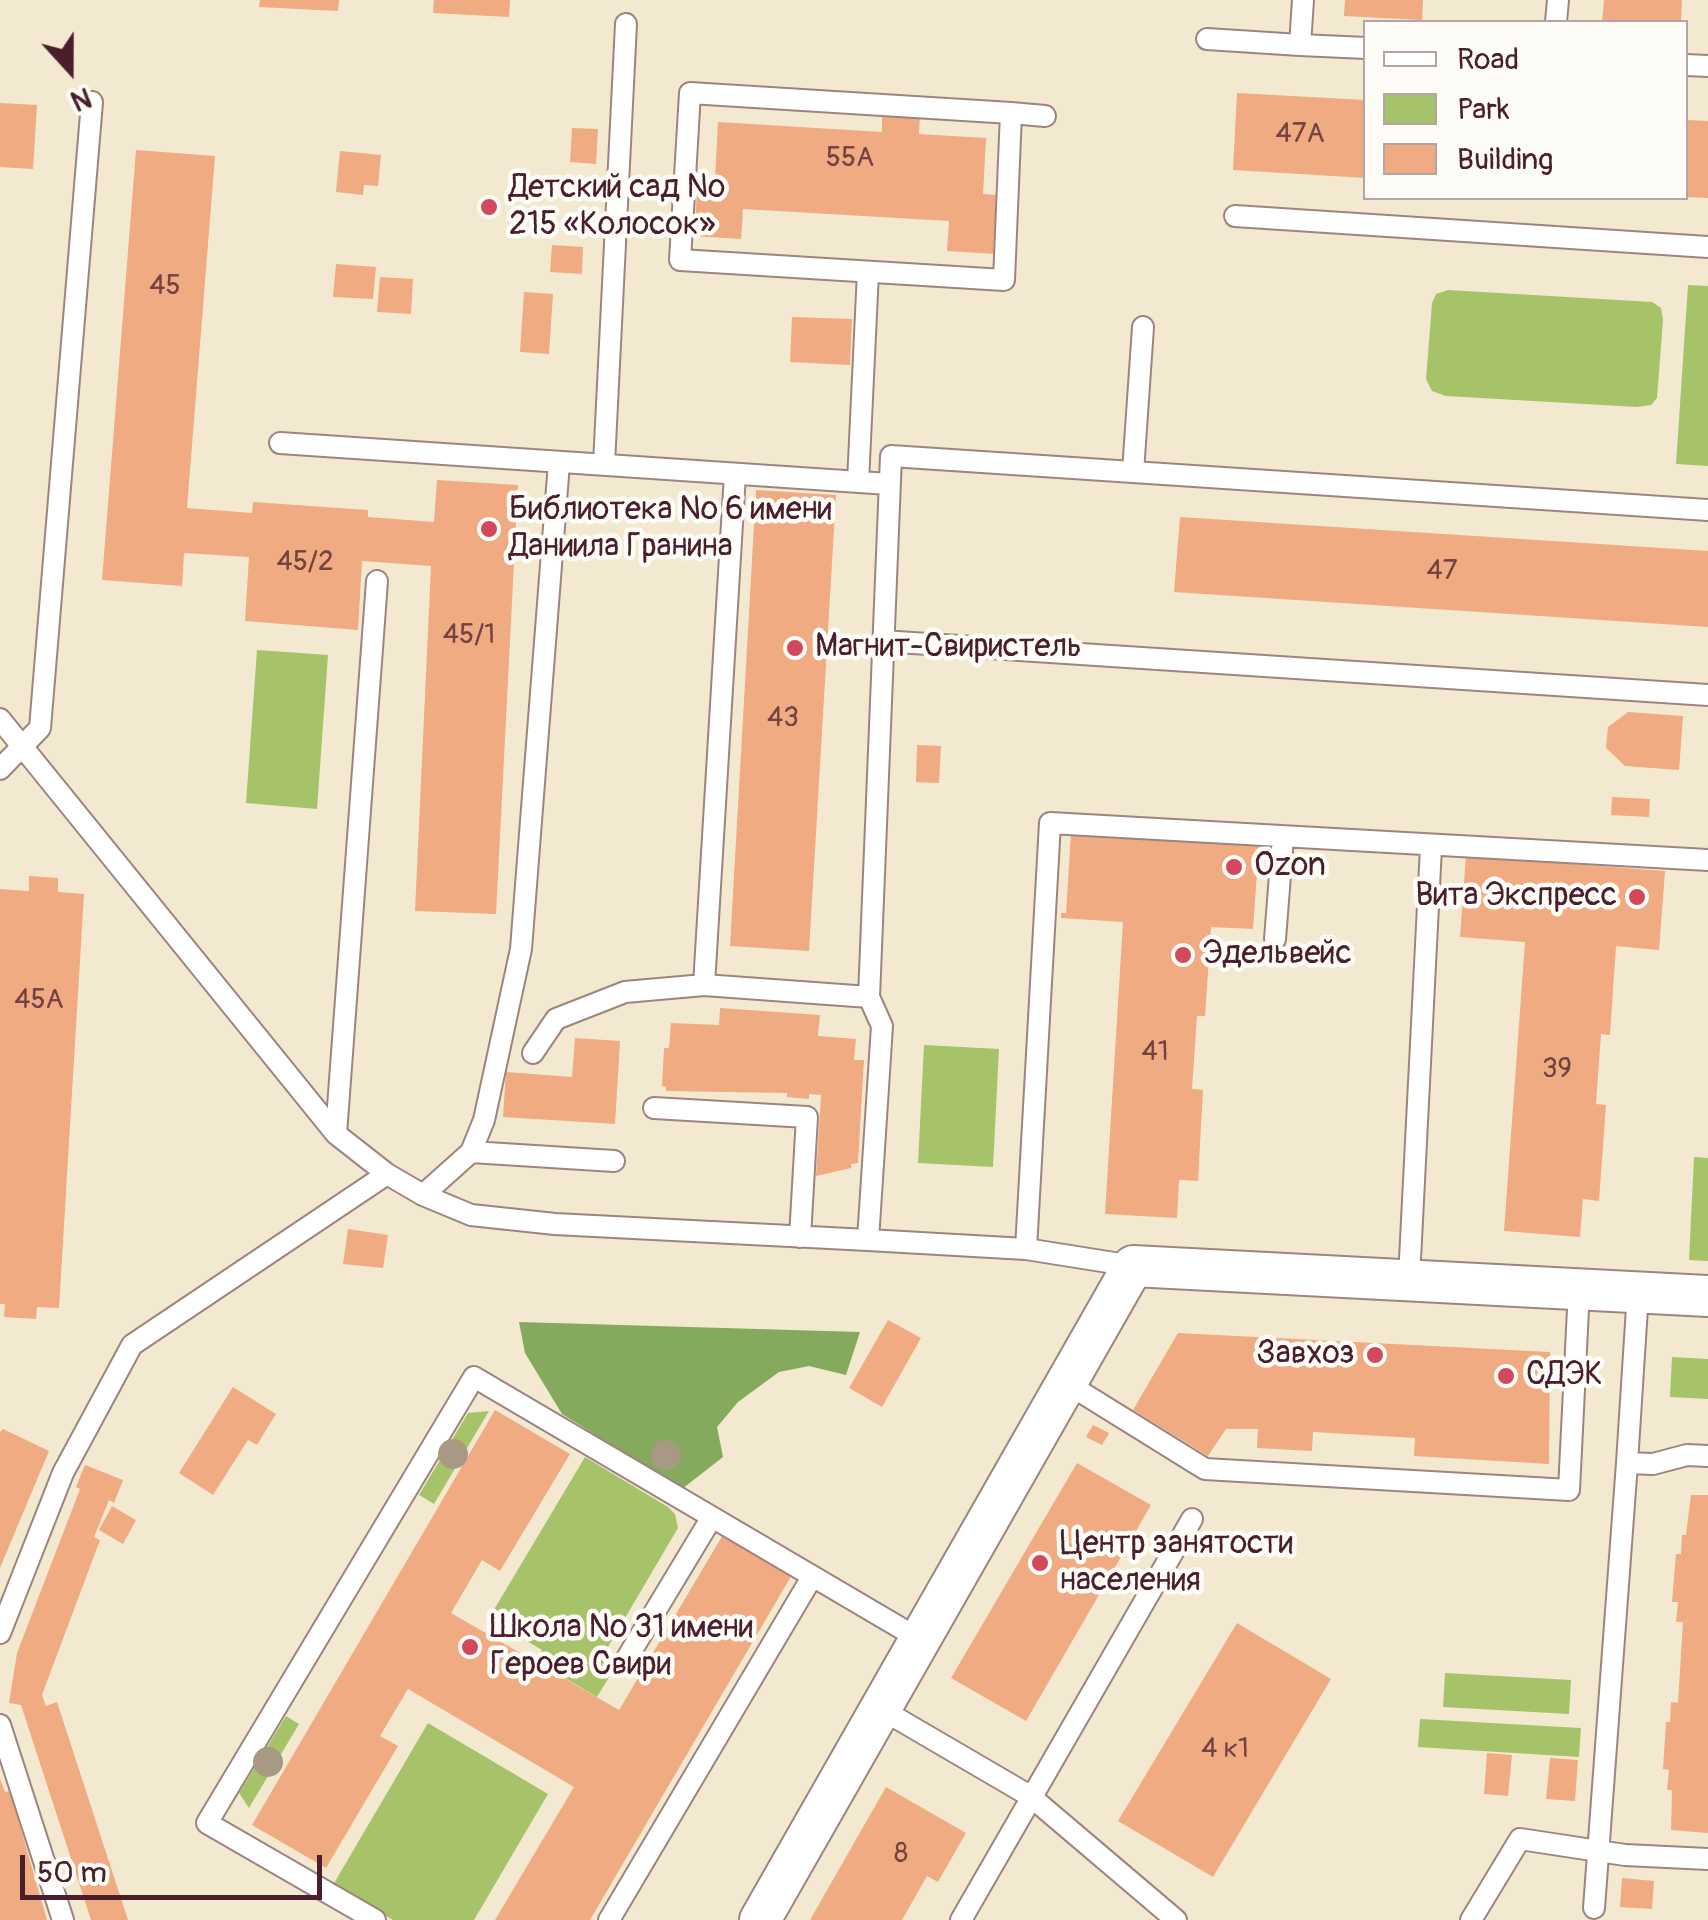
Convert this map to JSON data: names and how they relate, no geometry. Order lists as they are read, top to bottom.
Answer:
{
  "places": [
    "Детский сад № 215 «Колосок»",
    "Библиотека № 6 имени Даниила Гранина",
    "Магнит-Свиристель",
    "Ozon",
    "Вита Экспресс",
    "Эдельвейс",
    "Завхоз",
    "СДЭК",
    "Центр занятости населения",
    "Школа № 31 имени Героев Свири"
  ],
  "house_numbers": [
    "47А",
    "55А",
    "45",
    "45/2",
    "47",
    "45/1",
    "43",
    "45А",
    "41",
    "39",
    "4 к1",
    "8"
  ],
  "legend": ["Road", "Park", "Building"],
  "scale_bar": "50 m",
  "north": "bottom"
}
